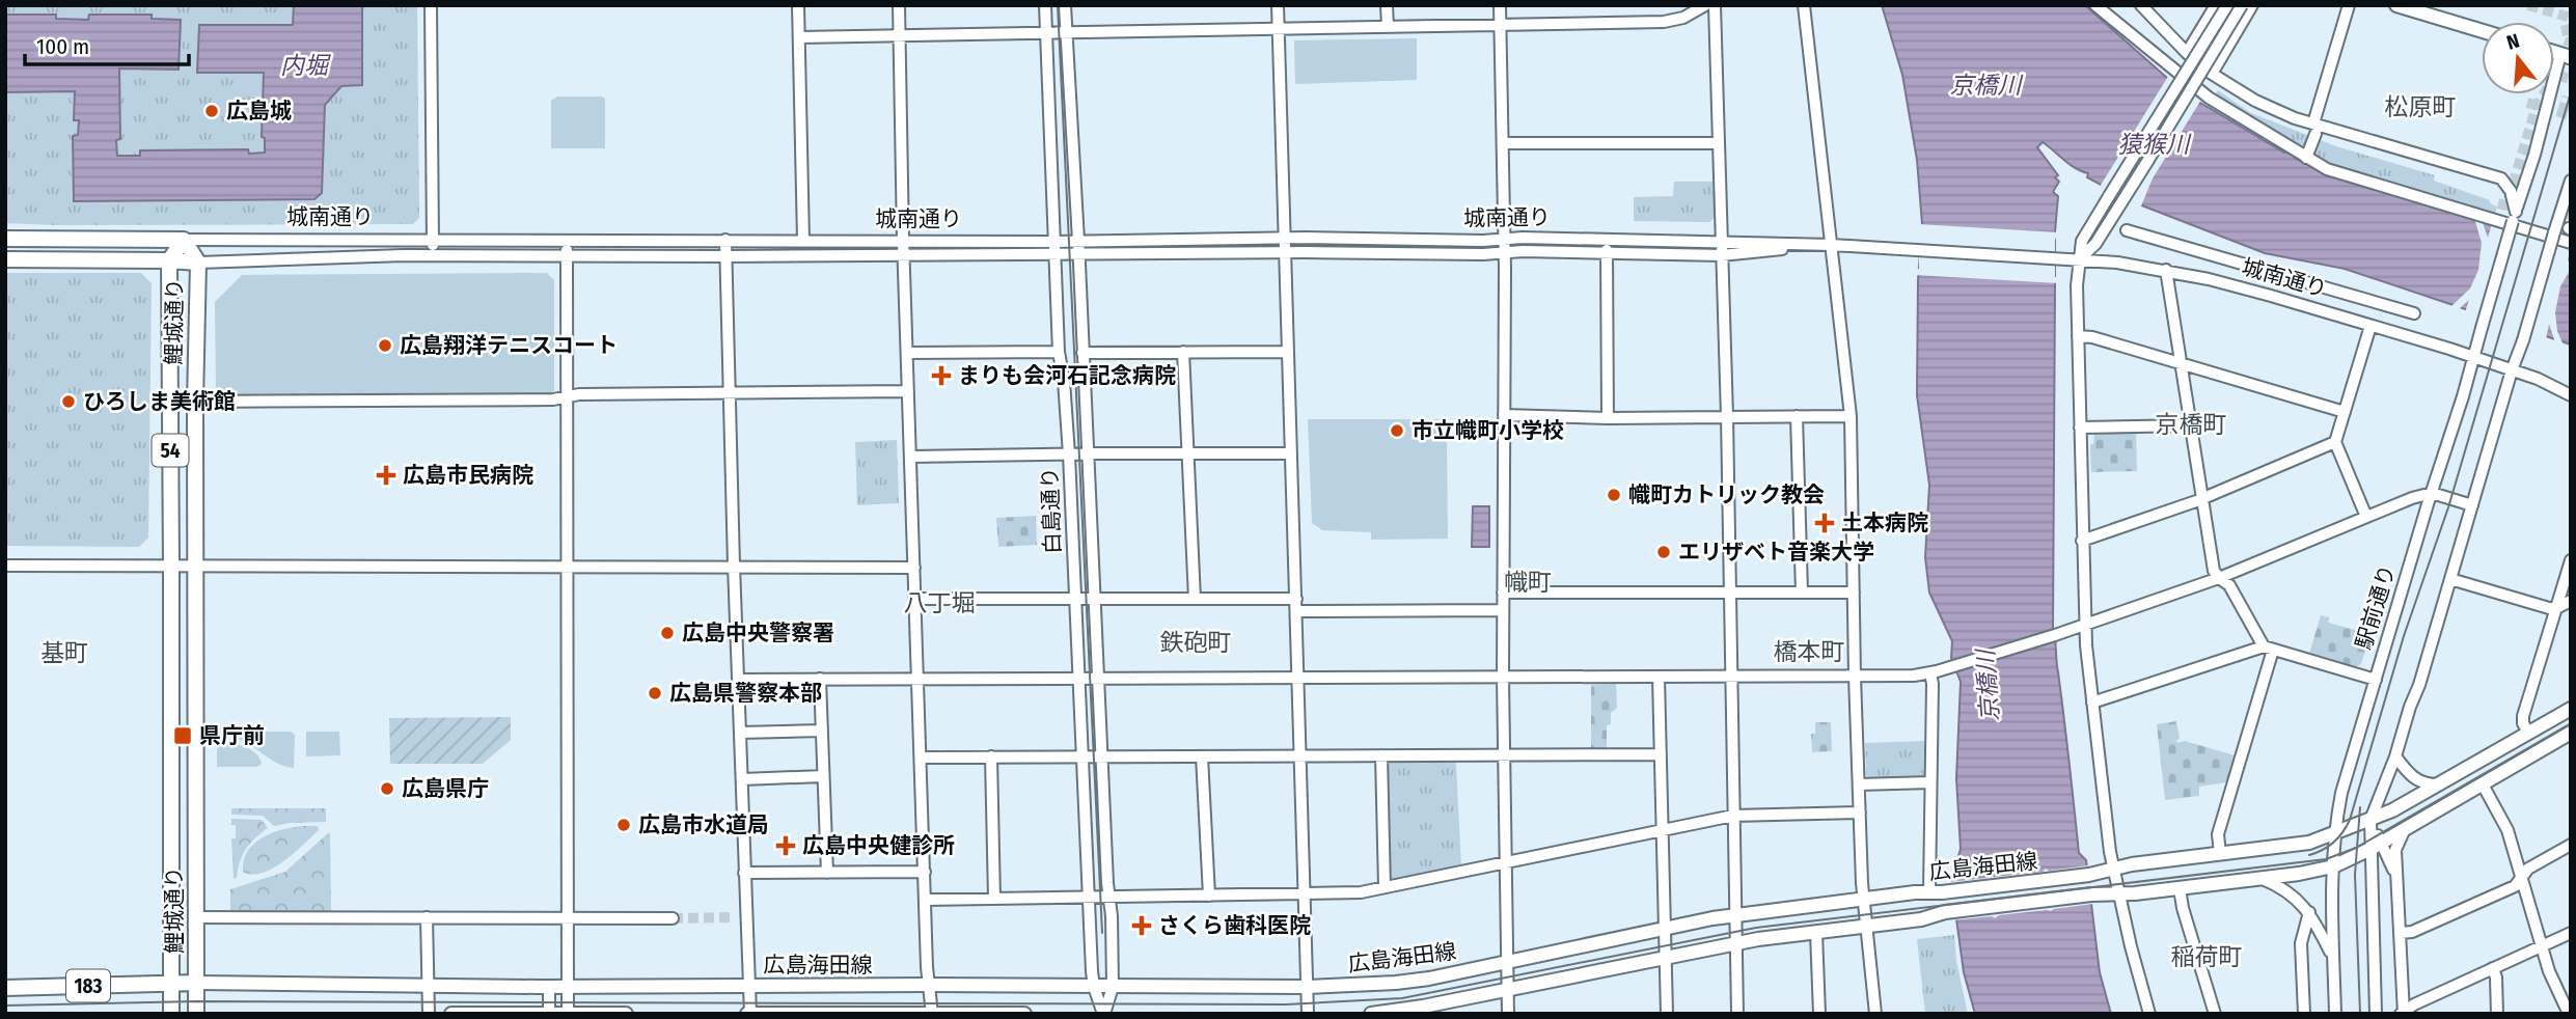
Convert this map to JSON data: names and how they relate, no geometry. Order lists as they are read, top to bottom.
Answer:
{
  "streets": {
    "highway": [
      "城南通り",
      "鯉城通り",
      "54",
      "183"
    ],
    "main road": ["広島海田線"],
    "street": ["白島通り", "駅前通り"]
  },
  "crossings": [
    ["城南通り", "鯉城通り"],
    ["城南通り", "白島通り"],
    ["城南通り", "駅前通り"],
    ["鯉城通り", "広島海田線"],
    ["鯉城通り", "183"],
    ["白島通り", "広島海田線"],
    ["駅前通り", "広島海田線"],
    ["広島海田線", "183"]
  ],
  "districts": [
    "松原町",
    "京橋町",
    "幟町",
    "八丁堀",
    "鉄砲町",
    "橋本町",
    "基町",
    "稲荷町"
  ],
  "water": ["内堀", "京橋川", "猿猴川"],
  "places": {
    "other": [
      "広島城",
      "広島翔洋テニスコート",
      "ひろしま美術館",
      "市立幟町小学校",
      "幟町カトリック教会",
      "エリザベト音楽大学",
      "広島中央警察署",
      "広島県警察本部",
      "広島県庁",
      "広島市水道局"
    ],
    "health": [
      "まりも会河石記念病院",
      "広島市民病院",
      "土本病院",
      "広島中央健診所",
      "さくら歯科医院"
    ],
    "transit": ["県庁前"]
  },
  "scale_bar": "100 m",
  "north": "top"
}
